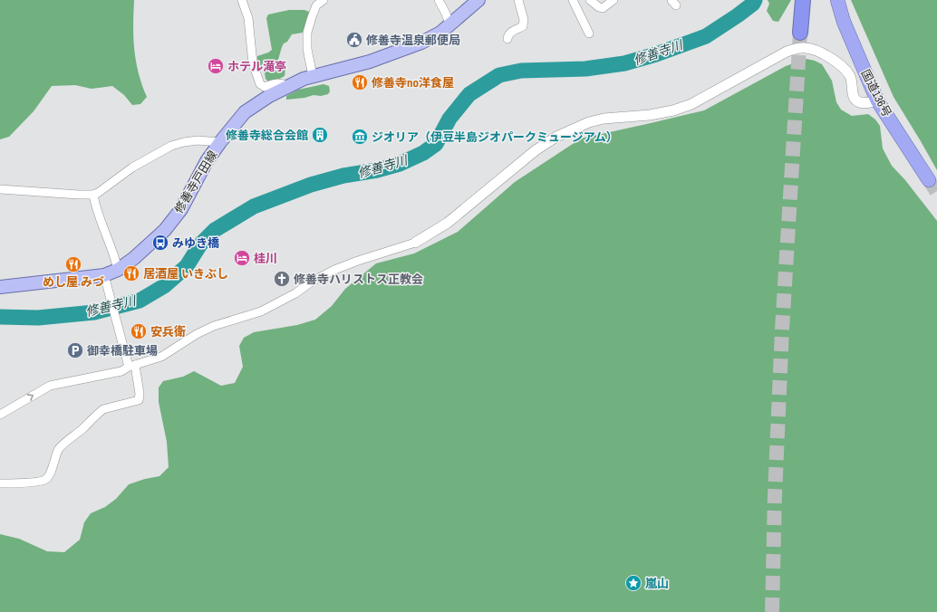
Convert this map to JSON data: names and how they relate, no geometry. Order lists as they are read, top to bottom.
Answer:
{
  "streets": {
    "highway": ["国道136号"],
    "main road": ["修善寺戸田線"]
  },
  "water": ["修善寺川"],
  "places": {
    "public building": ["修善寺温泉郵便局"],
    "hotel": ["ホテル滝亭", "桂川"],
    "restaurant": [
      "修善寺no洋食屋",
      "めし屋 みづ",
      "居酒屋 いきぶし",
      "安兵衛"
    ],
    "building": ["修善寺総合会館"],
    "museum": ["ジオリア（伊豆半島ジオパークミュージアム）"],
    "bus stop": ["みゆき橋"],
    "church": ["修善寺ハリストス正教会"],
    "parking": ["御幸橋駐車場"],
    "place": ["嵐山"]
  }
}
